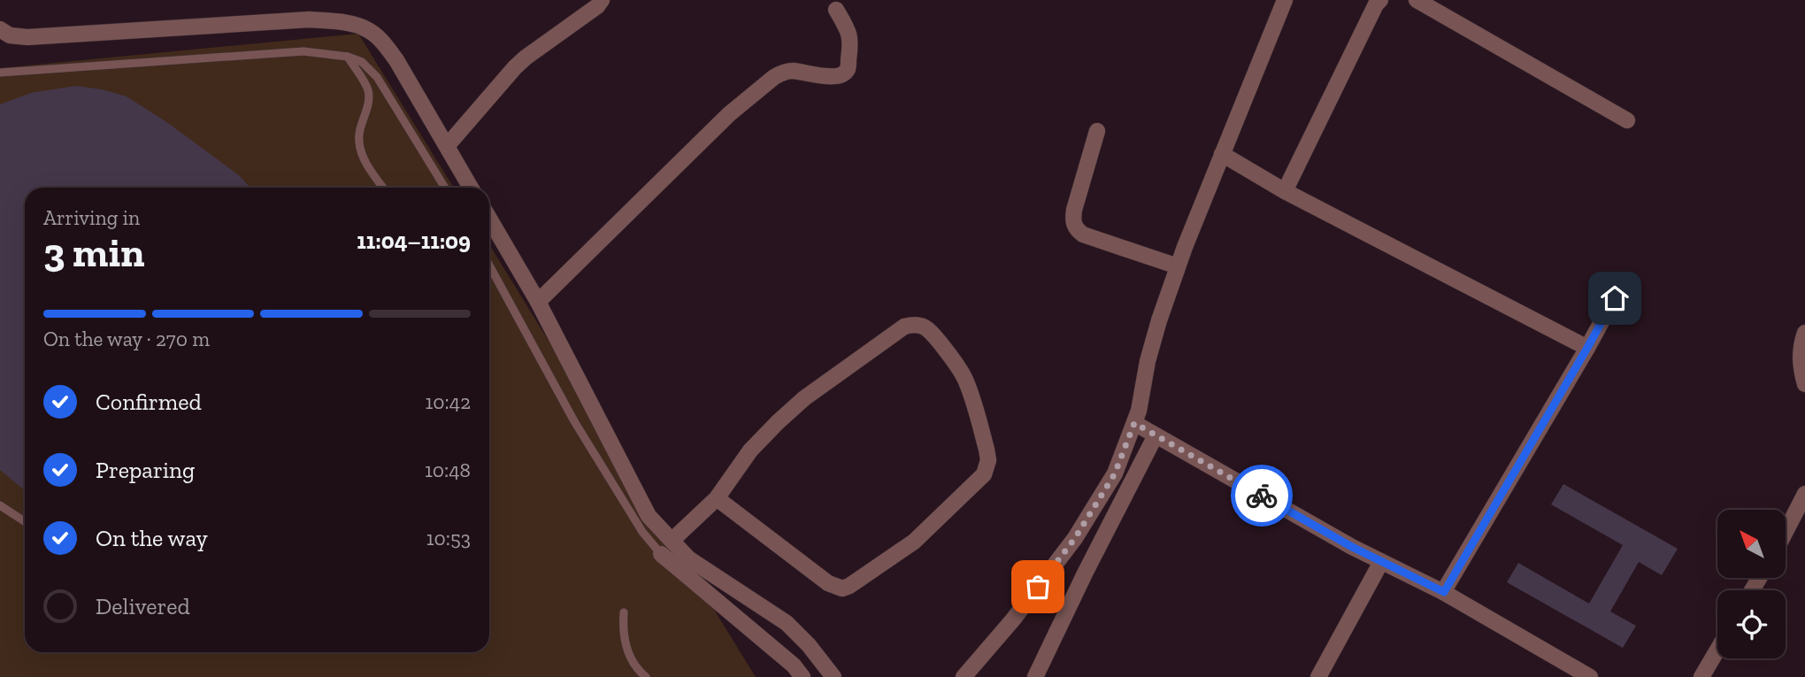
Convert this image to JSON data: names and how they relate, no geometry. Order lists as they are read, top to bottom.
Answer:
{
  "north": "top left",
  "page": {
    "heading": ["3 min", "Arriving in", "11:04–11:09"],
    "bar": "On the way · 270 m",
    "list": [
      ["Confirmed", "10:42"],
      ["Preparing", "10:48"],
      ["On the way", "10:53"],
      "Delivered"
    ]
  }
}
